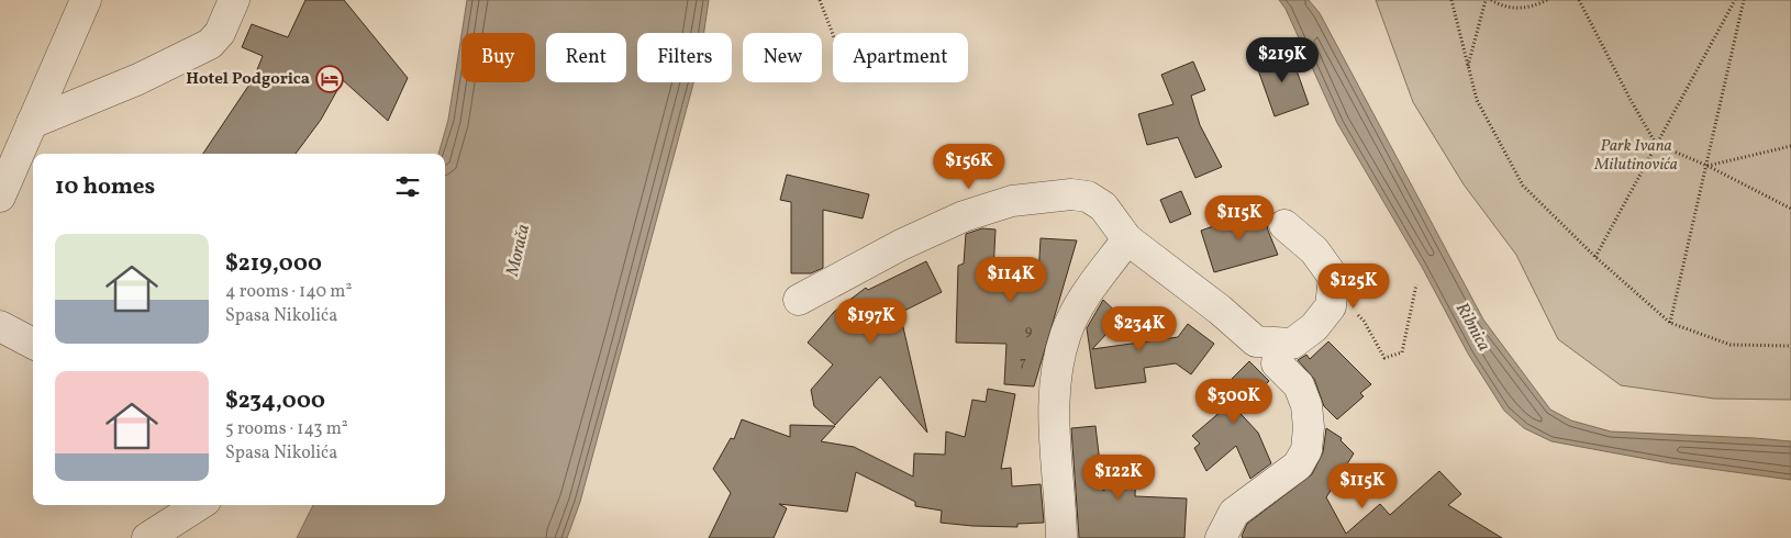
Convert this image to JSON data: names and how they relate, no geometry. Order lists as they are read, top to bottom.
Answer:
{
  "water": ["Morača", "Ribnica"],
  "parks": ["Park Ivana Milutinovića"],
  "places": {
    "hotel": ["Hotel Podgorica"]
  },
  "house_numbers": ["9", "7"],
  "page": {
    "chip": [
      "Buy",
      "Rent",
      "Filters",
      "New",
      "Apartment"
    ],
    "price": [
      "$219K",
      "$156K",
      "$115K",
      "$114K",
      "$125K",
      "$197K",
      "$234K",
      "$300K",
      "$122K",
      "$115K"
    ],
    "heading": "10 homes",
    "list": [
      {
        "name": "$219,000",
        "note": "4 rooms · 140 m² · Spasa Nikolića"
      },
      {
        "name": "$234,000",
        "note": "5 rooms · 143 m² · Spasa Nikolića"
      }
    ]
  }
}
